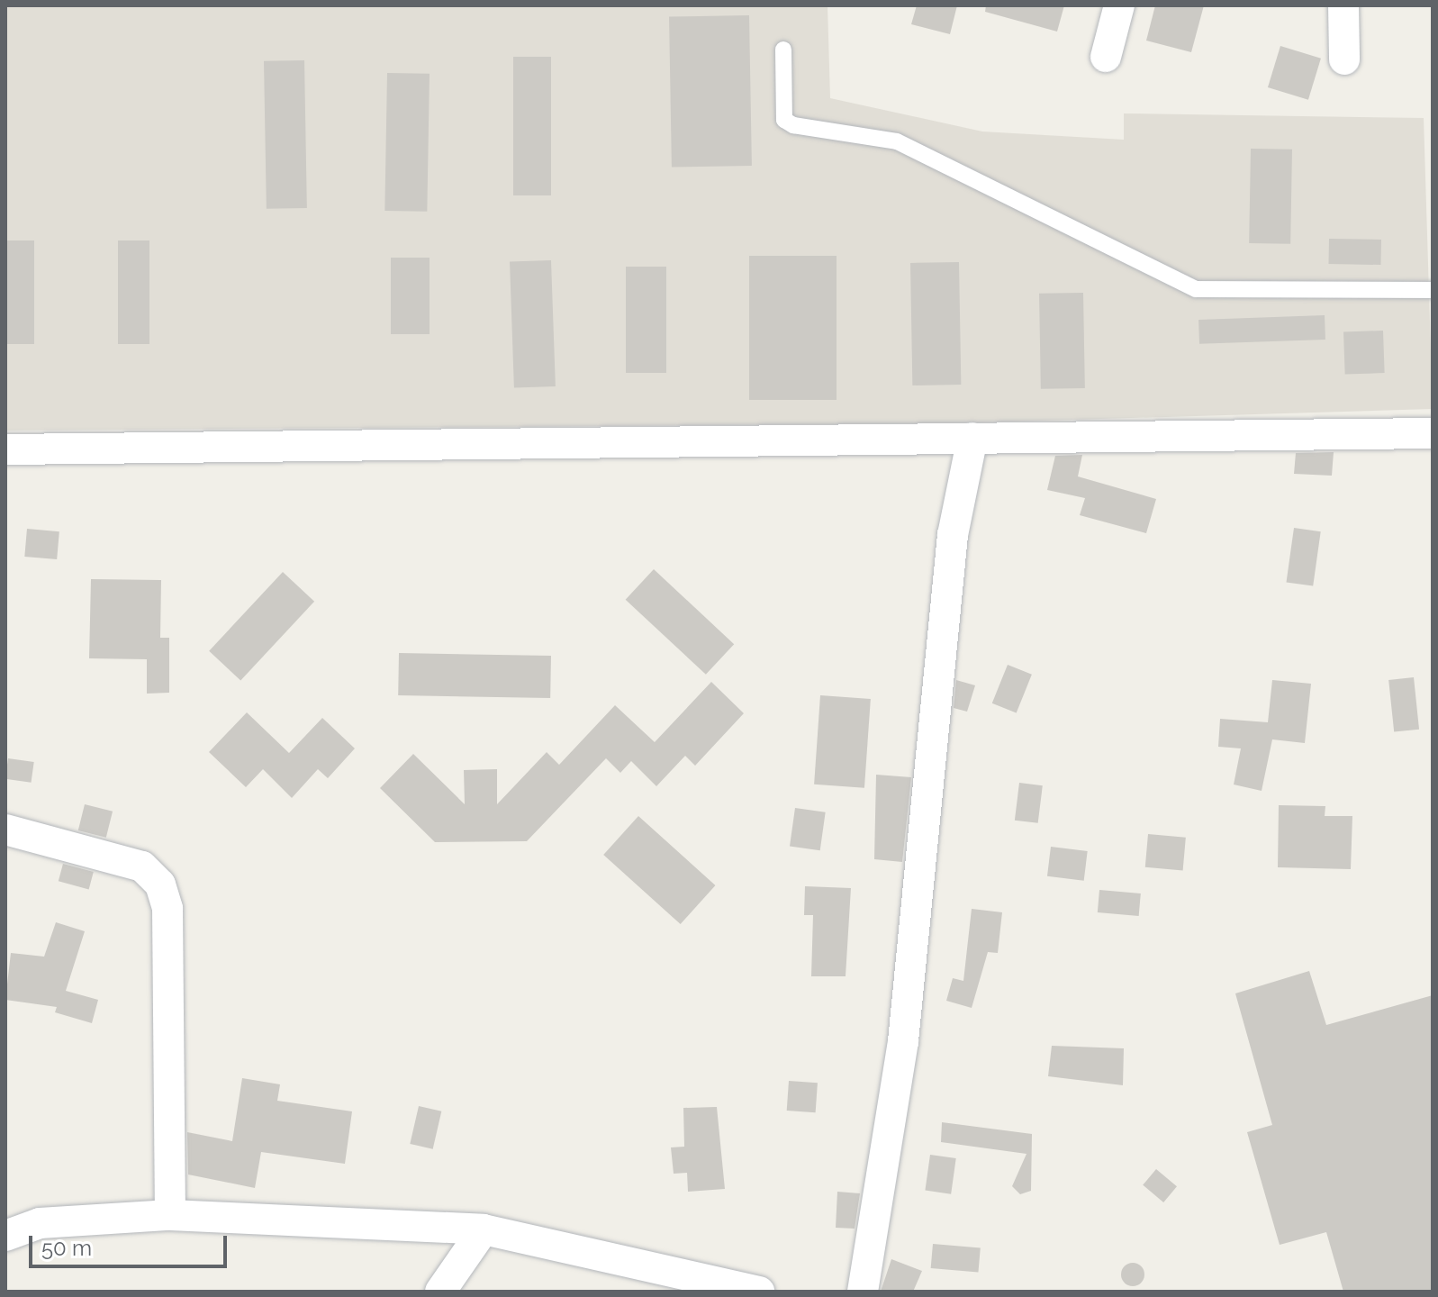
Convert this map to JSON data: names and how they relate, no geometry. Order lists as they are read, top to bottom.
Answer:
{
  "scale_bar": "50 m"
}
